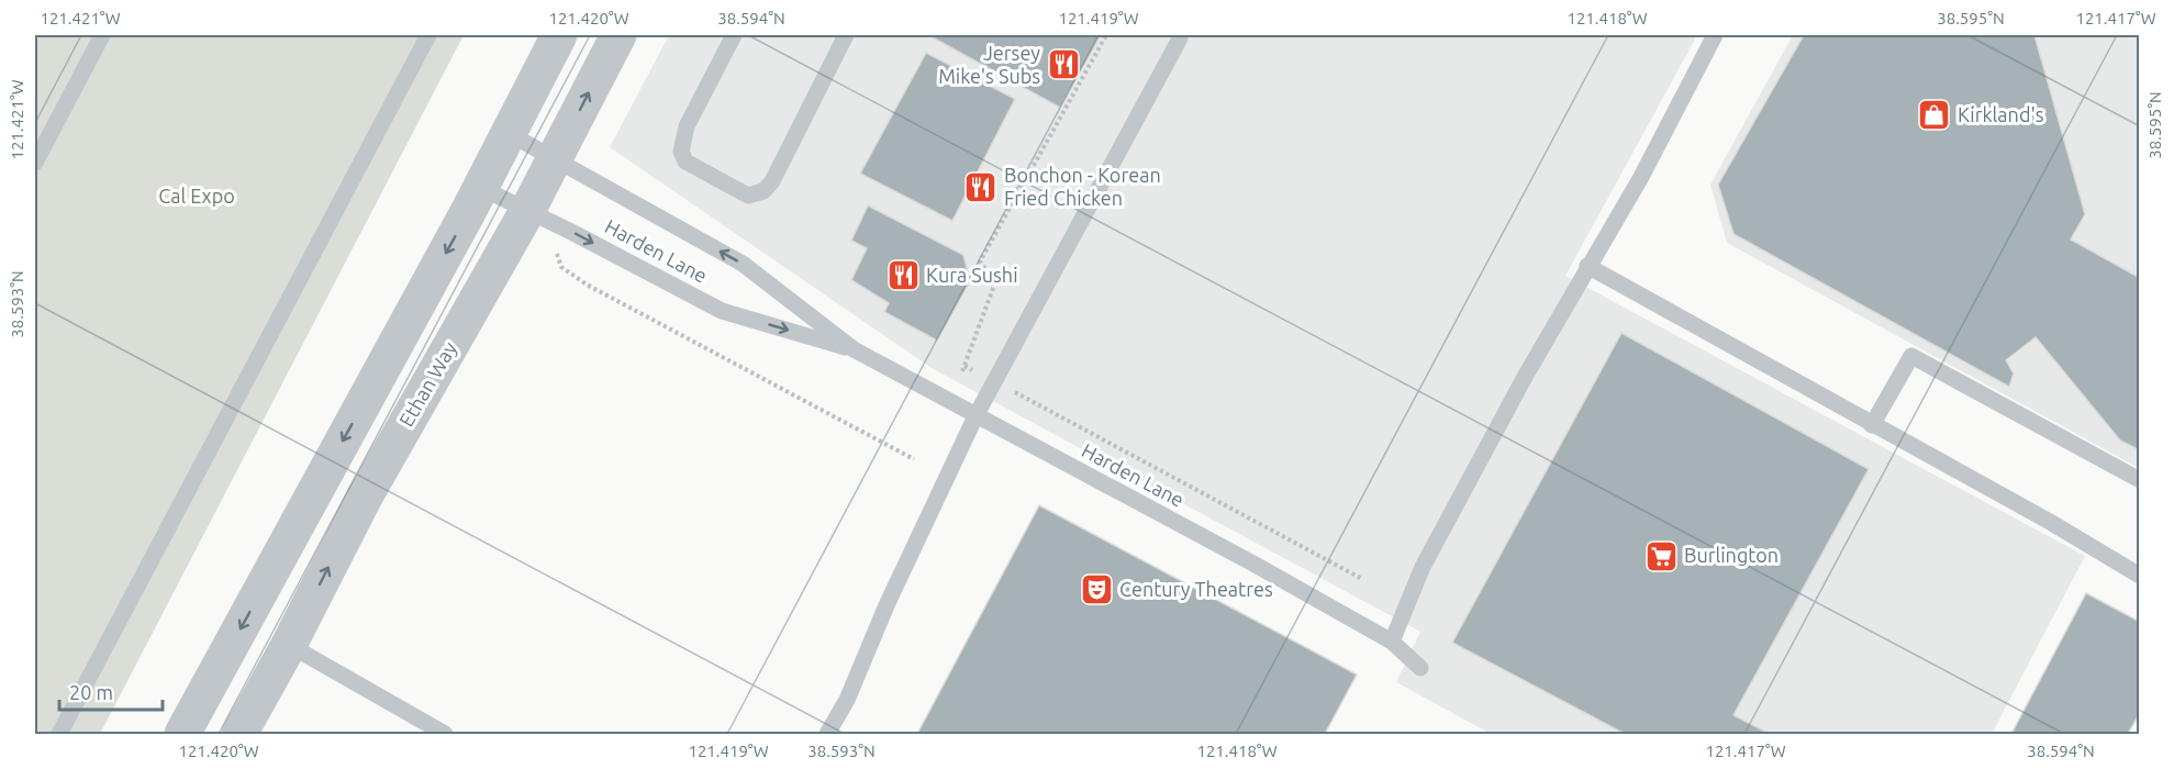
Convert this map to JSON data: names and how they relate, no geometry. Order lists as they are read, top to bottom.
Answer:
{
  "streets": {
    "street": ["Ethan Way"],
    "lane": ["Harden Lane"]
  },
  "crossings": [
    ["Harden Lane", "Ethan Way"]
  ],
  "parks": ["Cal Expo"],
  "places": {
    "restaurant": ["Jersey Mike's Subs", "Bonchon - Korean Fried Chicken", "Kura Sushi"],
    "shop": ["Kirkland's"],
    "supermarket": ["Burlington"],
    "theatre": ["Century Theatres"]
  },
  "scale_bar": "20 m",
  "coordinates": [
    "121.421°W",
    "121.420°W",
    "38.594°N",
    "121.419°W",
    "121.418°W",
    "38.595°N",
    "121.417°W",
    "38.593°N"
  ]
}
